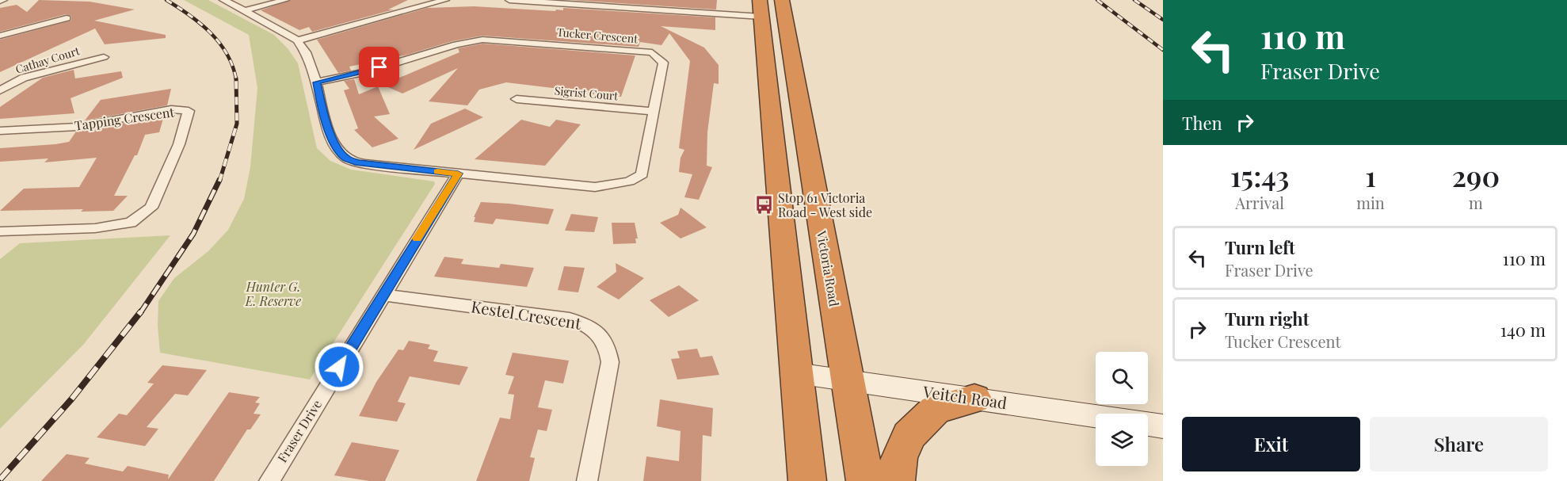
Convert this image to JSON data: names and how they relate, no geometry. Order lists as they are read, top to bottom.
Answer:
{
  "streets": {
    "highway": ["Victoria Road"],
    "street": [
      "Tucker Crescent",
      "Cathay Court",
      "Sigrist Court",
      "Tapping Crescent",
      "Kestel Crescent",
      "Veitch Road",
      "Fraser Drive"
    ]
  },
  "crossings": [
    ["Tucker Crescent", "Sigrist Court"],
    ["Tucker Crescent", "Fraser Drive"],
    ["Victoria Road", "Veitch Road"],
    ["Kestel Crescent", "Fraser Drive"]
  ],
  "parks": ["Hunter G. E. Reserve"],
  "places": {
    "bus stop": ["Stop 61 Victoria Road - West side"]
  },
  "page": {
    "turn": ["110 m", "Fraser Drive"],
    "then": "Then",
    "eta": [
      "15:43",
      "Arrival",
      "1",
      "min",
      "290",
      "m"
    ],
    "list": [
      {
        "name": "Turn left",
        "note": "Fraser Drive",
        "value": "110 m"
      },
      {
        "name": "Turn right",
        "note": "Tucker Crescent",
        "value": "140 m"
      }
    ],
    "buttons": ["Exit", "Share"]
  }
}
